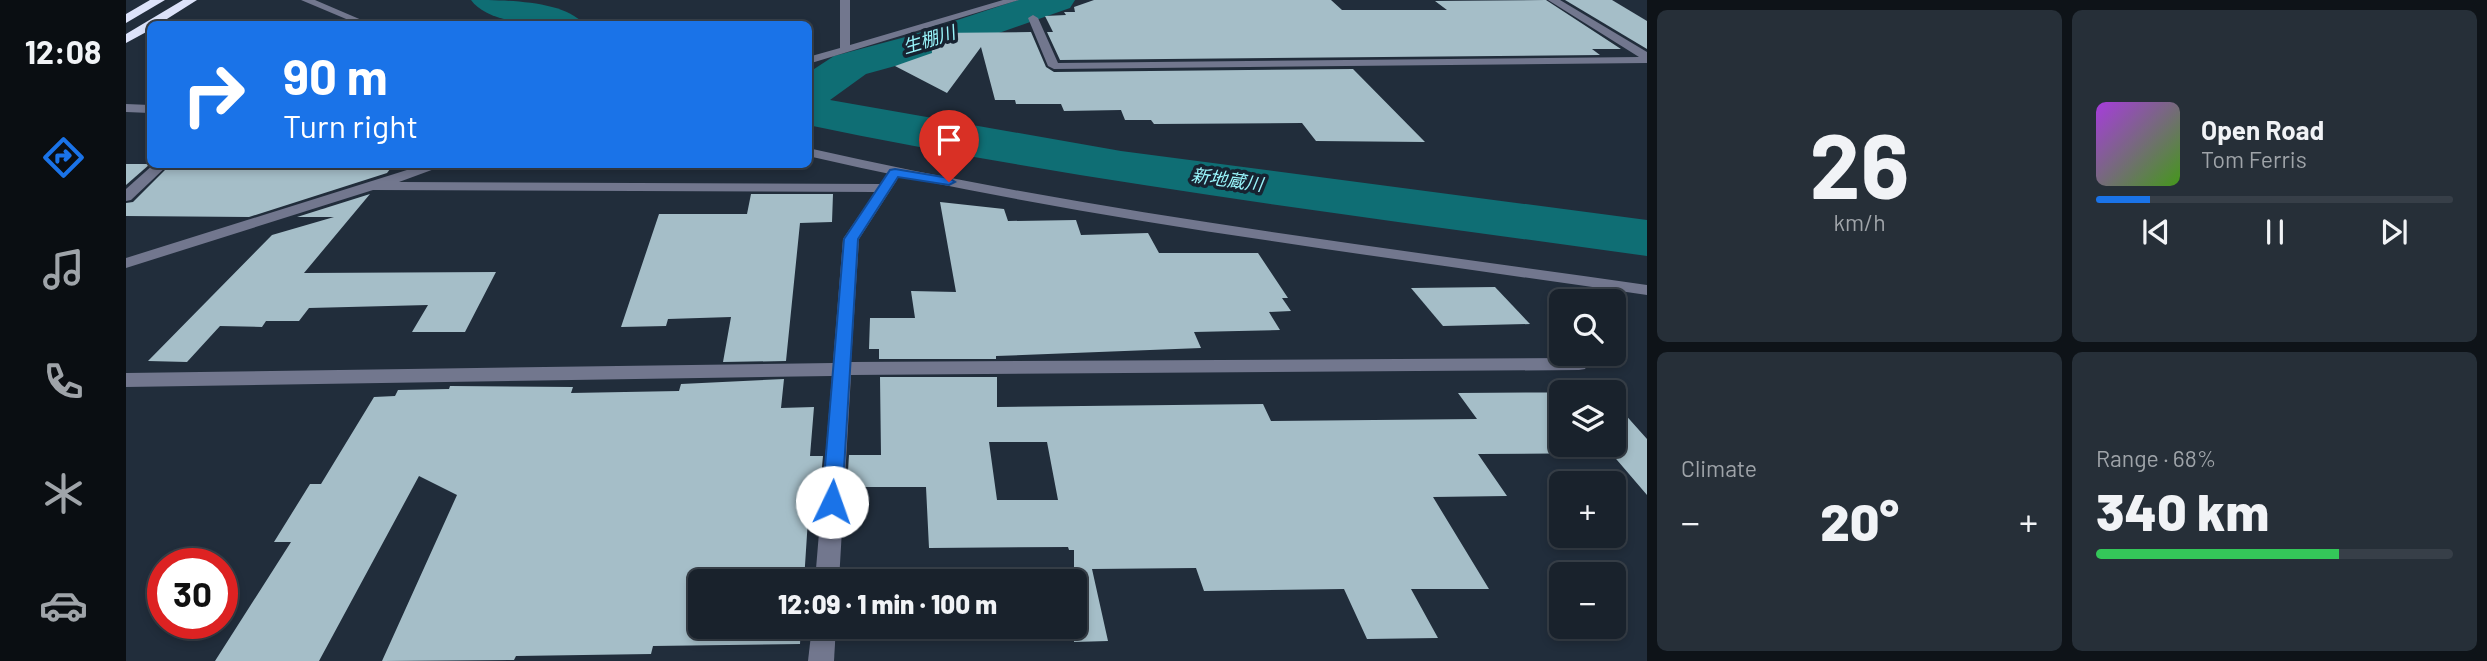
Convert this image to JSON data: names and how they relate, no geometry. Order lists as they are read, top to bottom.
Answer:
{
  "water": ["生棚川", "新地蔵川"],
  "page": {
    "tabs": "12:08",
    "tile": [
      ["26", "km/h"],
      "Climate",
      ["Range · 68%", "340 km"]
    ],
    "turn": ["90 m", "Turn right"],
    "song": ["Open Road", "Tom Ferris"],
    "map_buttons": ["+", "−"],
    "heat": ["−", "20°", "+"],
    "limit": "30",
    "trip": "12:09 · 1 min · 100 m"
  }
}
